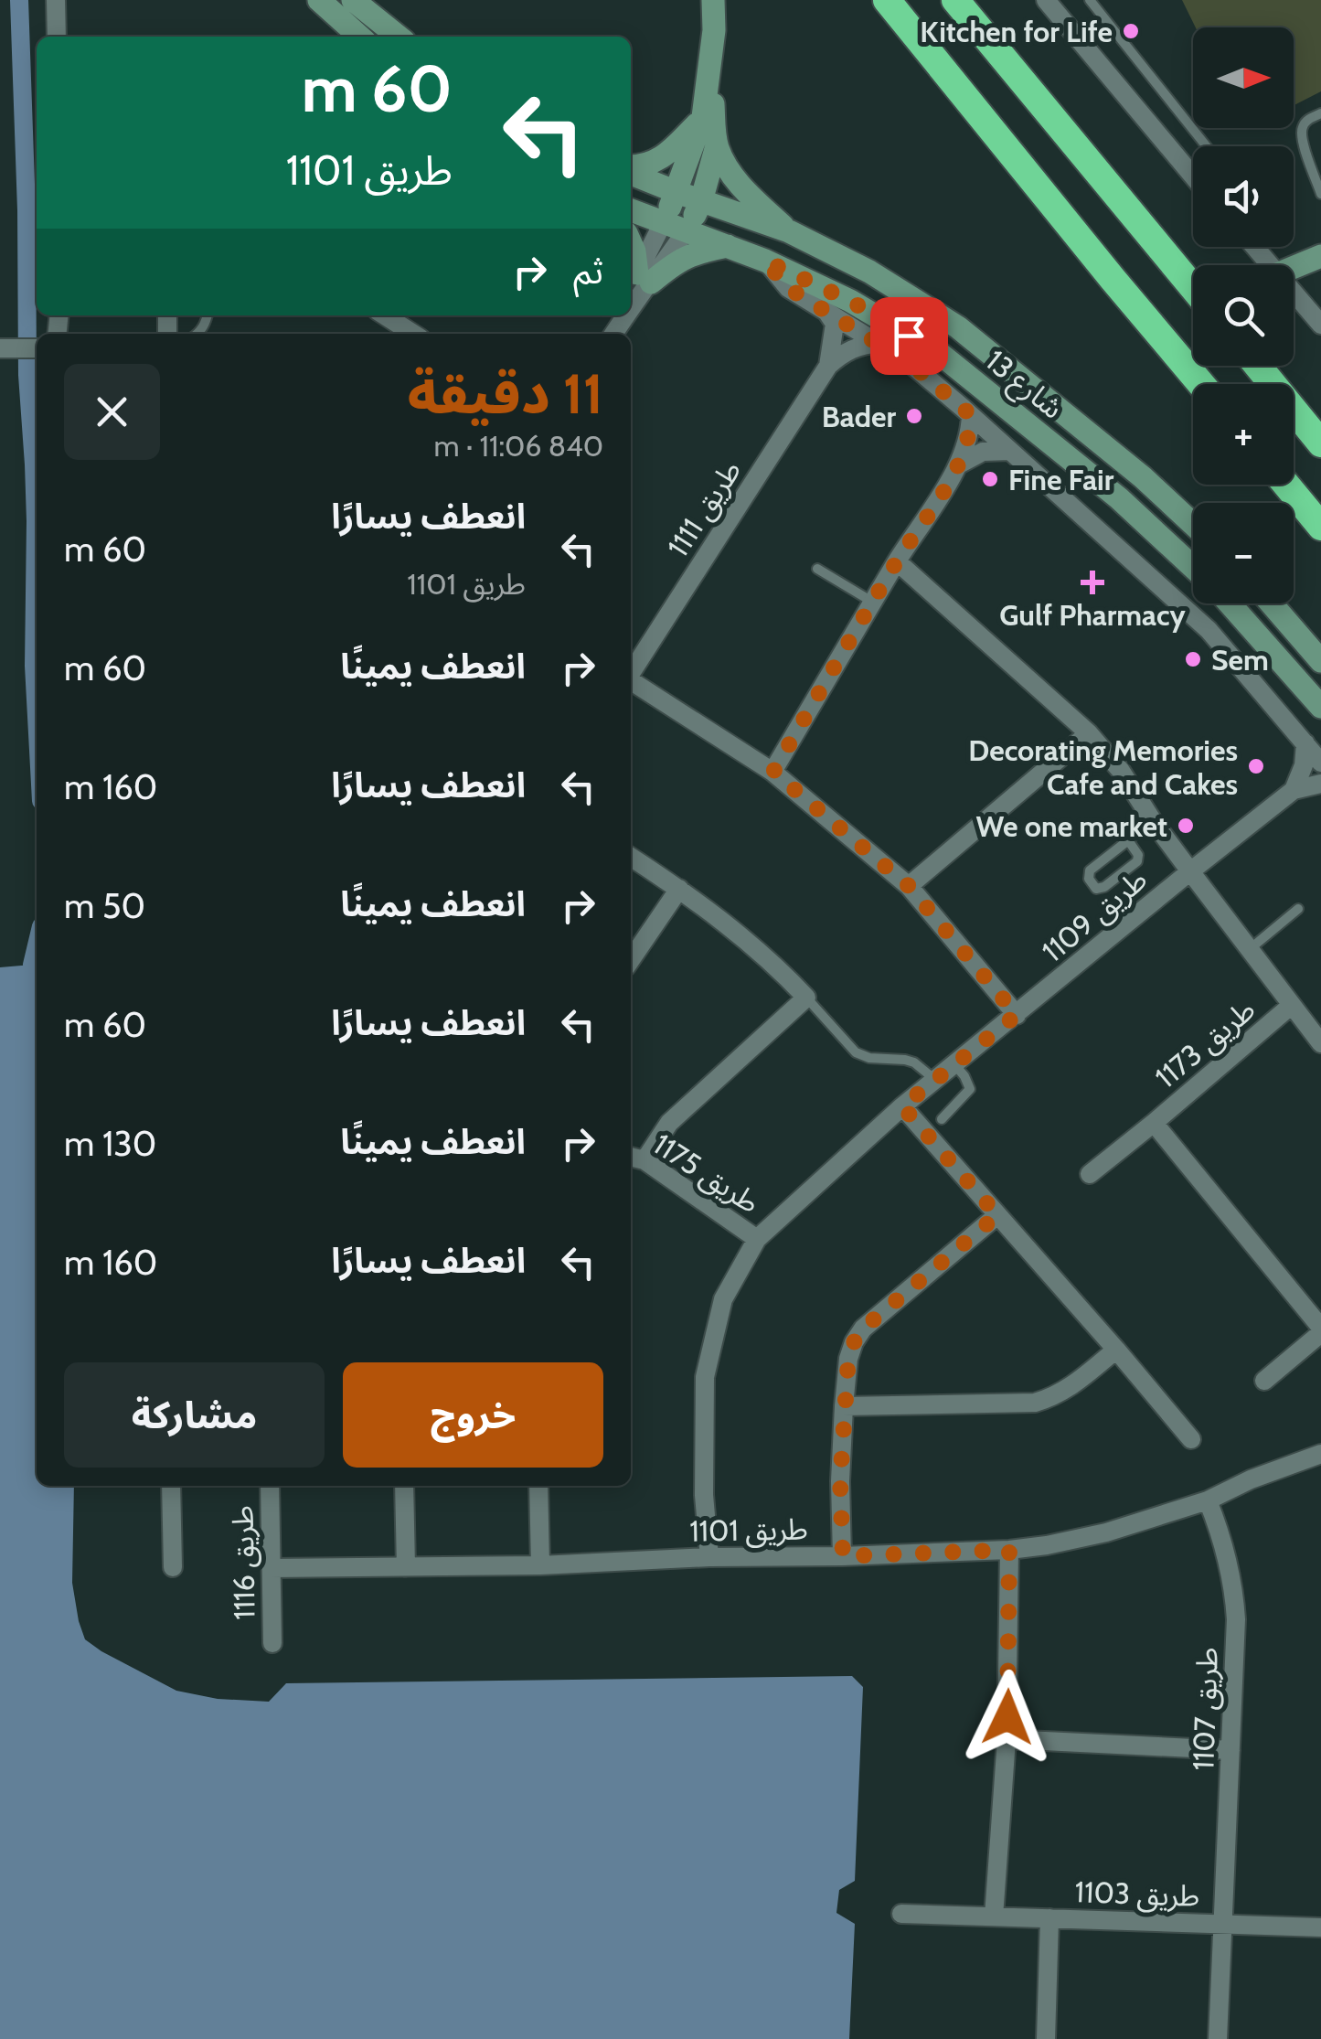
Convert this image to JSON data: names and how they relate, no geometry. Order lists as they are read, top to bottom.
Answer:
{
  "streets": {
    "street": [
      "شارع 13",
      "طريق 1111",
      "طريق 1109",
      "طريق 1173",
      "طريق 1175",
      "طريق 1101",
      "طريق 1116",
      "طريق 1107",
      "طريق 1103"
    ]
  },
  "crossings": [
    ["طريق 1109", "طريق 1173"],
    ["طريق 1109", "طريق 1175"],
    ["طريق 1109", "طريق 1101"],
    ["طريق 1101", "طريق 1116"],
    ["طريق 1101", "طريق 1107"],
    ["طريق 1107", "طريق 1103"]
  ],
  "places": {
    "other": [
      "Kitchen for Life",
      "Bader",
      "Fine Fair",
      "Sem",
      "Decorating Memories Cafe and Cakes",
      "We one market"
    ],
    "health": ["Gulf Pharmacy"]
  },
  "north": "right",
  "page": {
    "map_buttons": ["+", "−"],
    "turn": ["60 m", "طريق 1101"],
    "then": "ثم",
    "heading": ["11 دقيقة", "840 m · 11:06"],
    "list": [
      {
        "name": "انعطف يسارًا",
        "note": "طريق 1101",
        "value": "60 m"
      },
      {
        "name": "انعطف يمينًا",
        "value": "60 m"
      },
      {
        "name": "انعطف يسارًا",
        "value": "160 m"
      },
      {
        "name": "انعطف يمينًا",
        "value": "50 m"
      },
      {
        "name": "انعطف يسارًا",
        "value": "60 m"
      },
      {
        "name": "انعطف يمينًا",
        "value": "130 m"
      },
      {
        "name": "انعطف يسارًا",
        "value": "160 m"
      }
    ],
    "buttons": ["خروج", "مشاركة"]
  }
}
